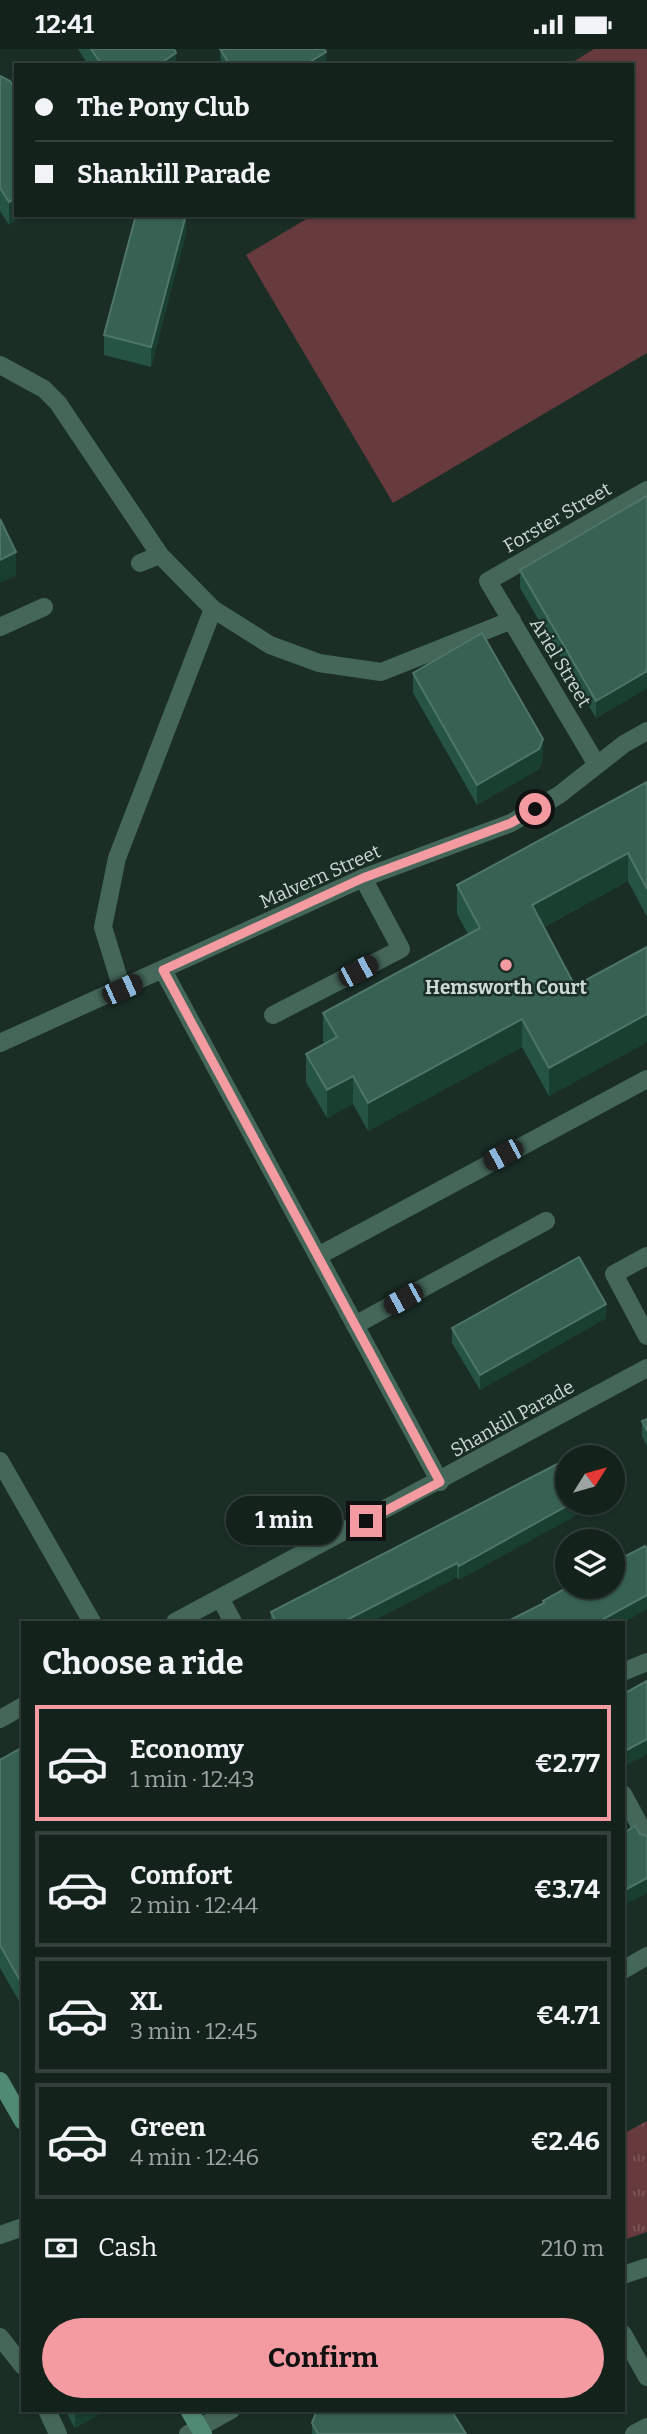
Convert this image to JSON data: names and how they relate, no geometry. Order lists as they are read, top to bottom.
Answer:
{
  "streets": {
    "street": [
      "Forster Street",
      "Ariel Street",
      "Malvern Street",
      "Shankill Parade"
    ]
  },
  "crossings": [
    ["Forster Street", "Ariel Street"],
    ["Ariel Street", "Malvern Street"]
  ],
  "places": ["Hemsworth Court"],
  "north": "top right",
  "page": {
    "status": "12:41",
    "banner": ["The Pony Club", "Shankill Parade"],
    "bubble": "1 min",
    "heading": "Choose a ride",
    "list": [
      {
        "name": "Economy",
        "note": "1 min · 12:43",
        "value": "€2.77"
      },
      {
        "name": "Comfort",
        "note": "2 min · 12:44",
        "value": "€3.74"
      },
      {
        "name": "XL",
        "note": "3 min · 12:45",
        "value": "€4.71"
      },
      {
        "name": "Green",
        "note": "4 min · 12:46",
        "value": "€2.46"
      }
    ],
    "pay": ["Cash", "210 m"],
    "buttons": "Confirm"
  }
}
